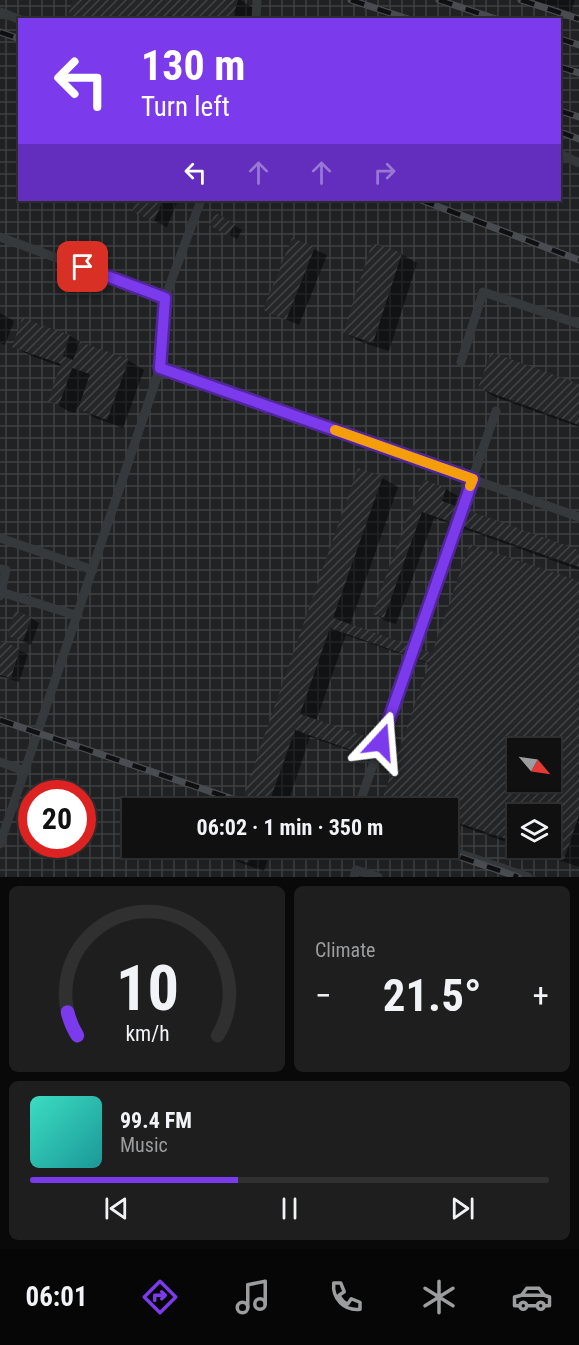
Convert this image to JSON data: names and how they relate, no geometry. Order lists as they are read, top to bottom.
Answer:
{
  "north": "bottom right",
  "page": {
    "turn": ["130 m", "Turn left"],
    "limit": "20",
    "trip": "06:02 · 1 min · 350 m",
    "tile": "Climate",
    "heat": ["−", "21.5°", "+"],
    "song": ["99.4 FM", "Music"],
    "tabs": "06:01",
    "gauge": ["10", "km/h"]
  }
}
